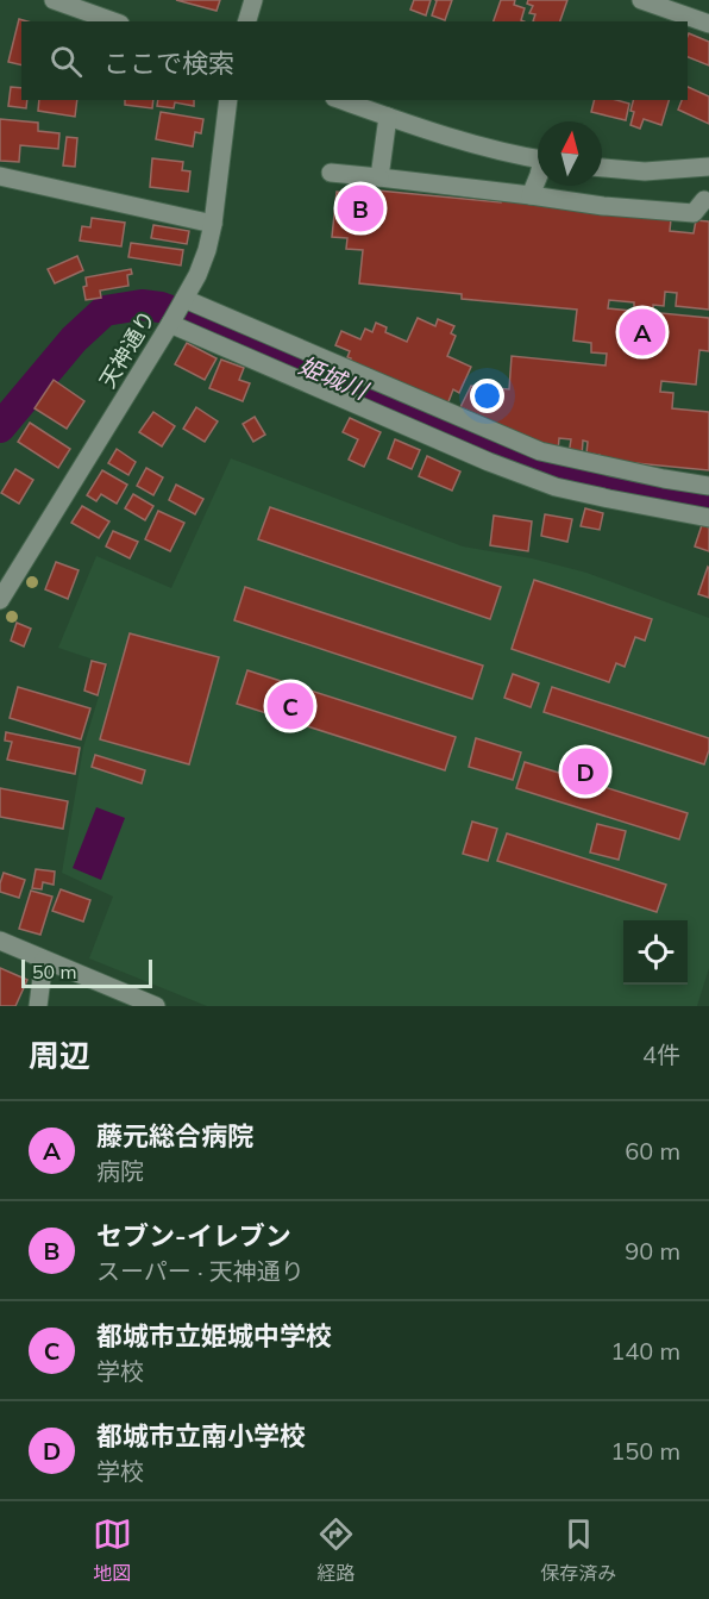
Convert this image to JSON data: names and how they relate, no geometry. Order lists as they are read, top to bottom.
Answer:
{
  "streets": {
    "street": ["天神通り"]
  },
  "water": ["姫城川"],
  "scale_bar": "50 m",
  "north": "top",
  "page": {
    "search": "ここで検索",
    "pins": [
      "B",
      "A",
      "C",
      "D"
    ],
    "scale": "50 m",
    "heading": ["周辺", "4件"],
    "list": [
      {
        "mark": "A",
        "name": "藤元総合病院",
        "note": "病院",
        "value": "60 m"
      },
      {
        "mark": "B",
        "name": "セブン-イレブン",
        "note": "スーパー · 天神通り",
        "value": "90 m"
      },
      {
        "mark": "C",
        "name": "都城市立姫城中学校",
        "note": "学校",
        "value": "140 m"
      },
      {
        "mark": "D",
        "name": "都城市立南小学校",
        "note": "学校",
        "value": "150 m"
      }
    ],
    "nav": ["地図", "経路", "保存済み"]
  }
}
